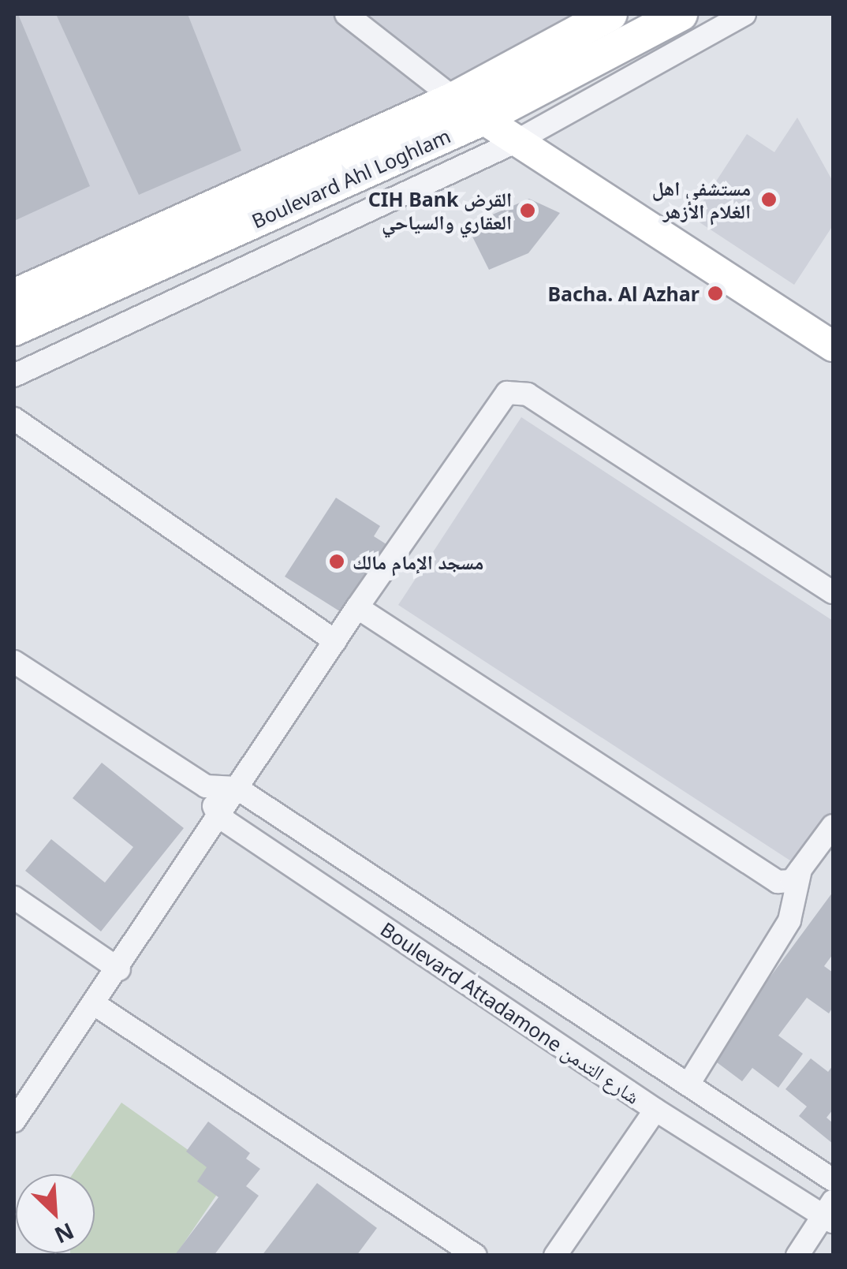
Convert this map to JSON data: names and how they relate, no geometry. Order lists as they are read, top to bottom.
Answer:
{
  "streets": {
    "main road": ["Boulevard Ahl Loghlam"],
    "street": ["Boulevard Attadamone شارع التدمن"]
  },
  "places": [
    "مستشفى اهل الغلام الأزهر",
    "CIH Bank القرض العقاري والسياحي",
    "Bacha. Al Azhar",
    "مسجد الإمام مالك"
  ],
  "north": "bottom right"
}
